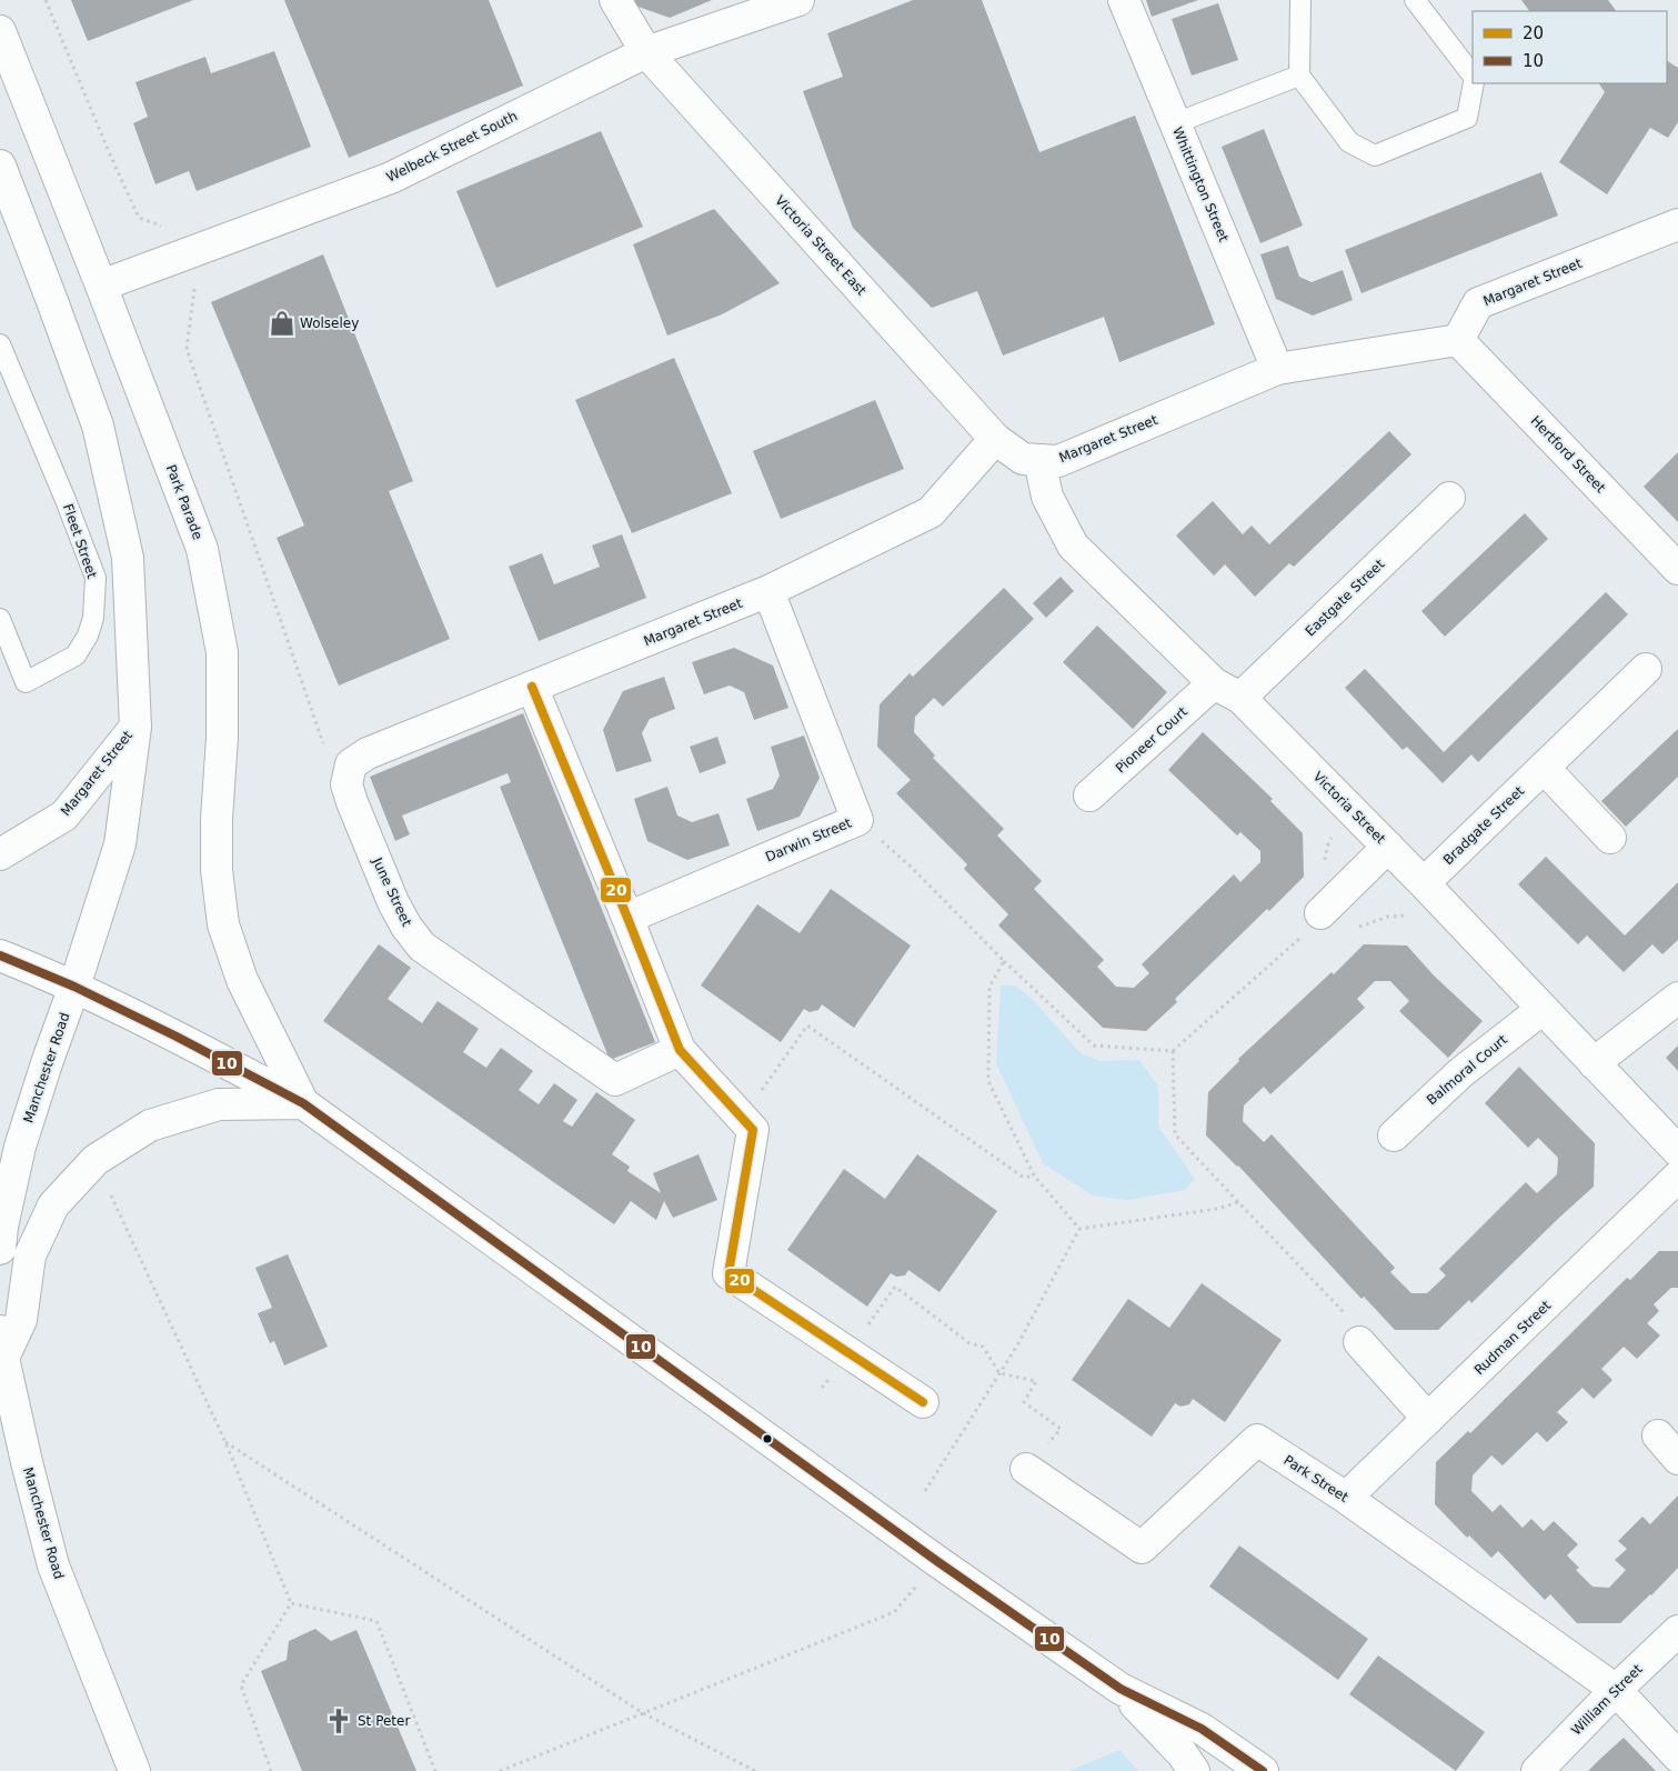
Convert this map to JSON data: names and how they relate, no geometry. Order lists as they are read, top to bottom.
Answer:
{
  "streets": {
    "main road": [
      "Welbeck Street South",
      "Whittington Street",
      "Victoria Street East",
      "Margaret Street",
      "Hertford Street",
      "Park Parade",
      "Eastgate Street",
      "Pioneer Court",
      "Victoria Street",
      "Bradgate Street",
      "Darwin Street",
      "June Street",
      "Manchester Road",
      "Balmoral Court",
      "Rudman Street",
      "Park Street",
      "William Street"
    ],
    "lane": ["Fleet Street"]
  },
  "crossings": [
    ["Welbeck Street South", "Victoria Street East"],
    ["Welbeck Street South", "Park Parade"],
    ["Whittington Street", "Margaret Street"],
    ["Victoria Street East", "Margaret Street"],
    ["Margaret Street", "Hertford Street"],
    ["Margaret Street", "Victoria Street"],
    ["Margaret Street", "Darwin Street"],
    ["Eastgate Street", "Victoria Street"],
    ["Pioneer Court", "Victoria Street"],
    ["Victoria Street", "Bradgate Street"],
    ["Victoria Street", "Balmoral Court"],
    ["Rudman Street", "Park Street"],
    ["Park Street", "William Street"]
  ],
  "places": {
    "shop": ["Wolseley"],
    "church": ["St Peter"]
  },
  "lines": ["transit line 20", "transit line 10"],
  "legend": ["20", "10"]
}
